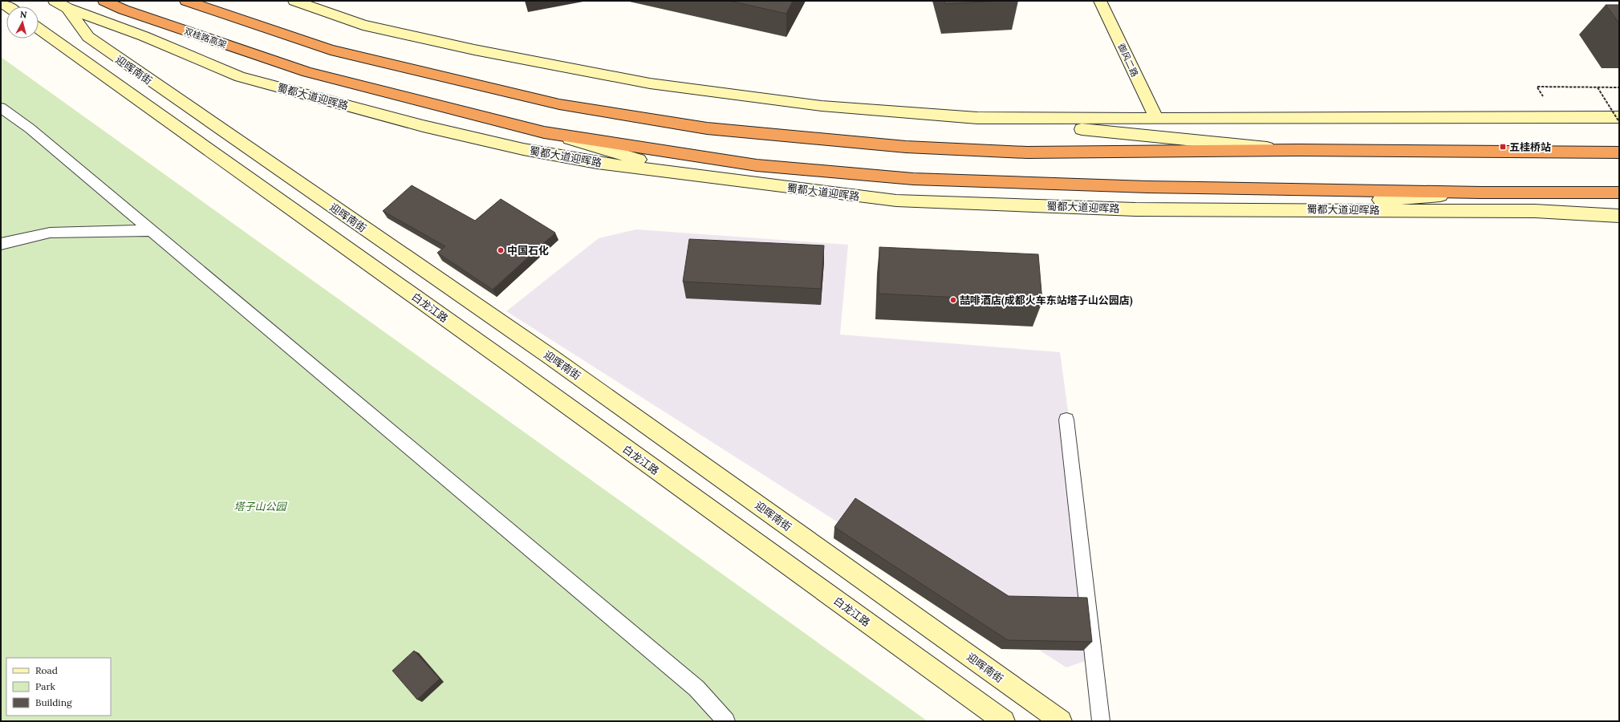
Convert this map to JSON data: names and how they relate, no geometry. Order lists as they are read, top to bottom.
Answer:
{
  "streets": {
    "highway": ["双桂路高架", "蜀都大道迎晖路"],
    "main road": ["御风二路", "迎晖南街", "白龙江路"]
  },
  "crossings": [
    ["双桂路高架", "蜀都大道迎晖路"],
    ["迎晖南街", "蜀都大道迎晖路"]
  ],
  "parks": ["塔子山公园"],
  "places": {
    "transit": ["五桂桥站"],
    "other": ["中国石化", "喆啡酒店(成都火车东站塔子山公园店)"]
  },
  "legend": ["Road", "Park", "Building"],
  "north": "top"
}
